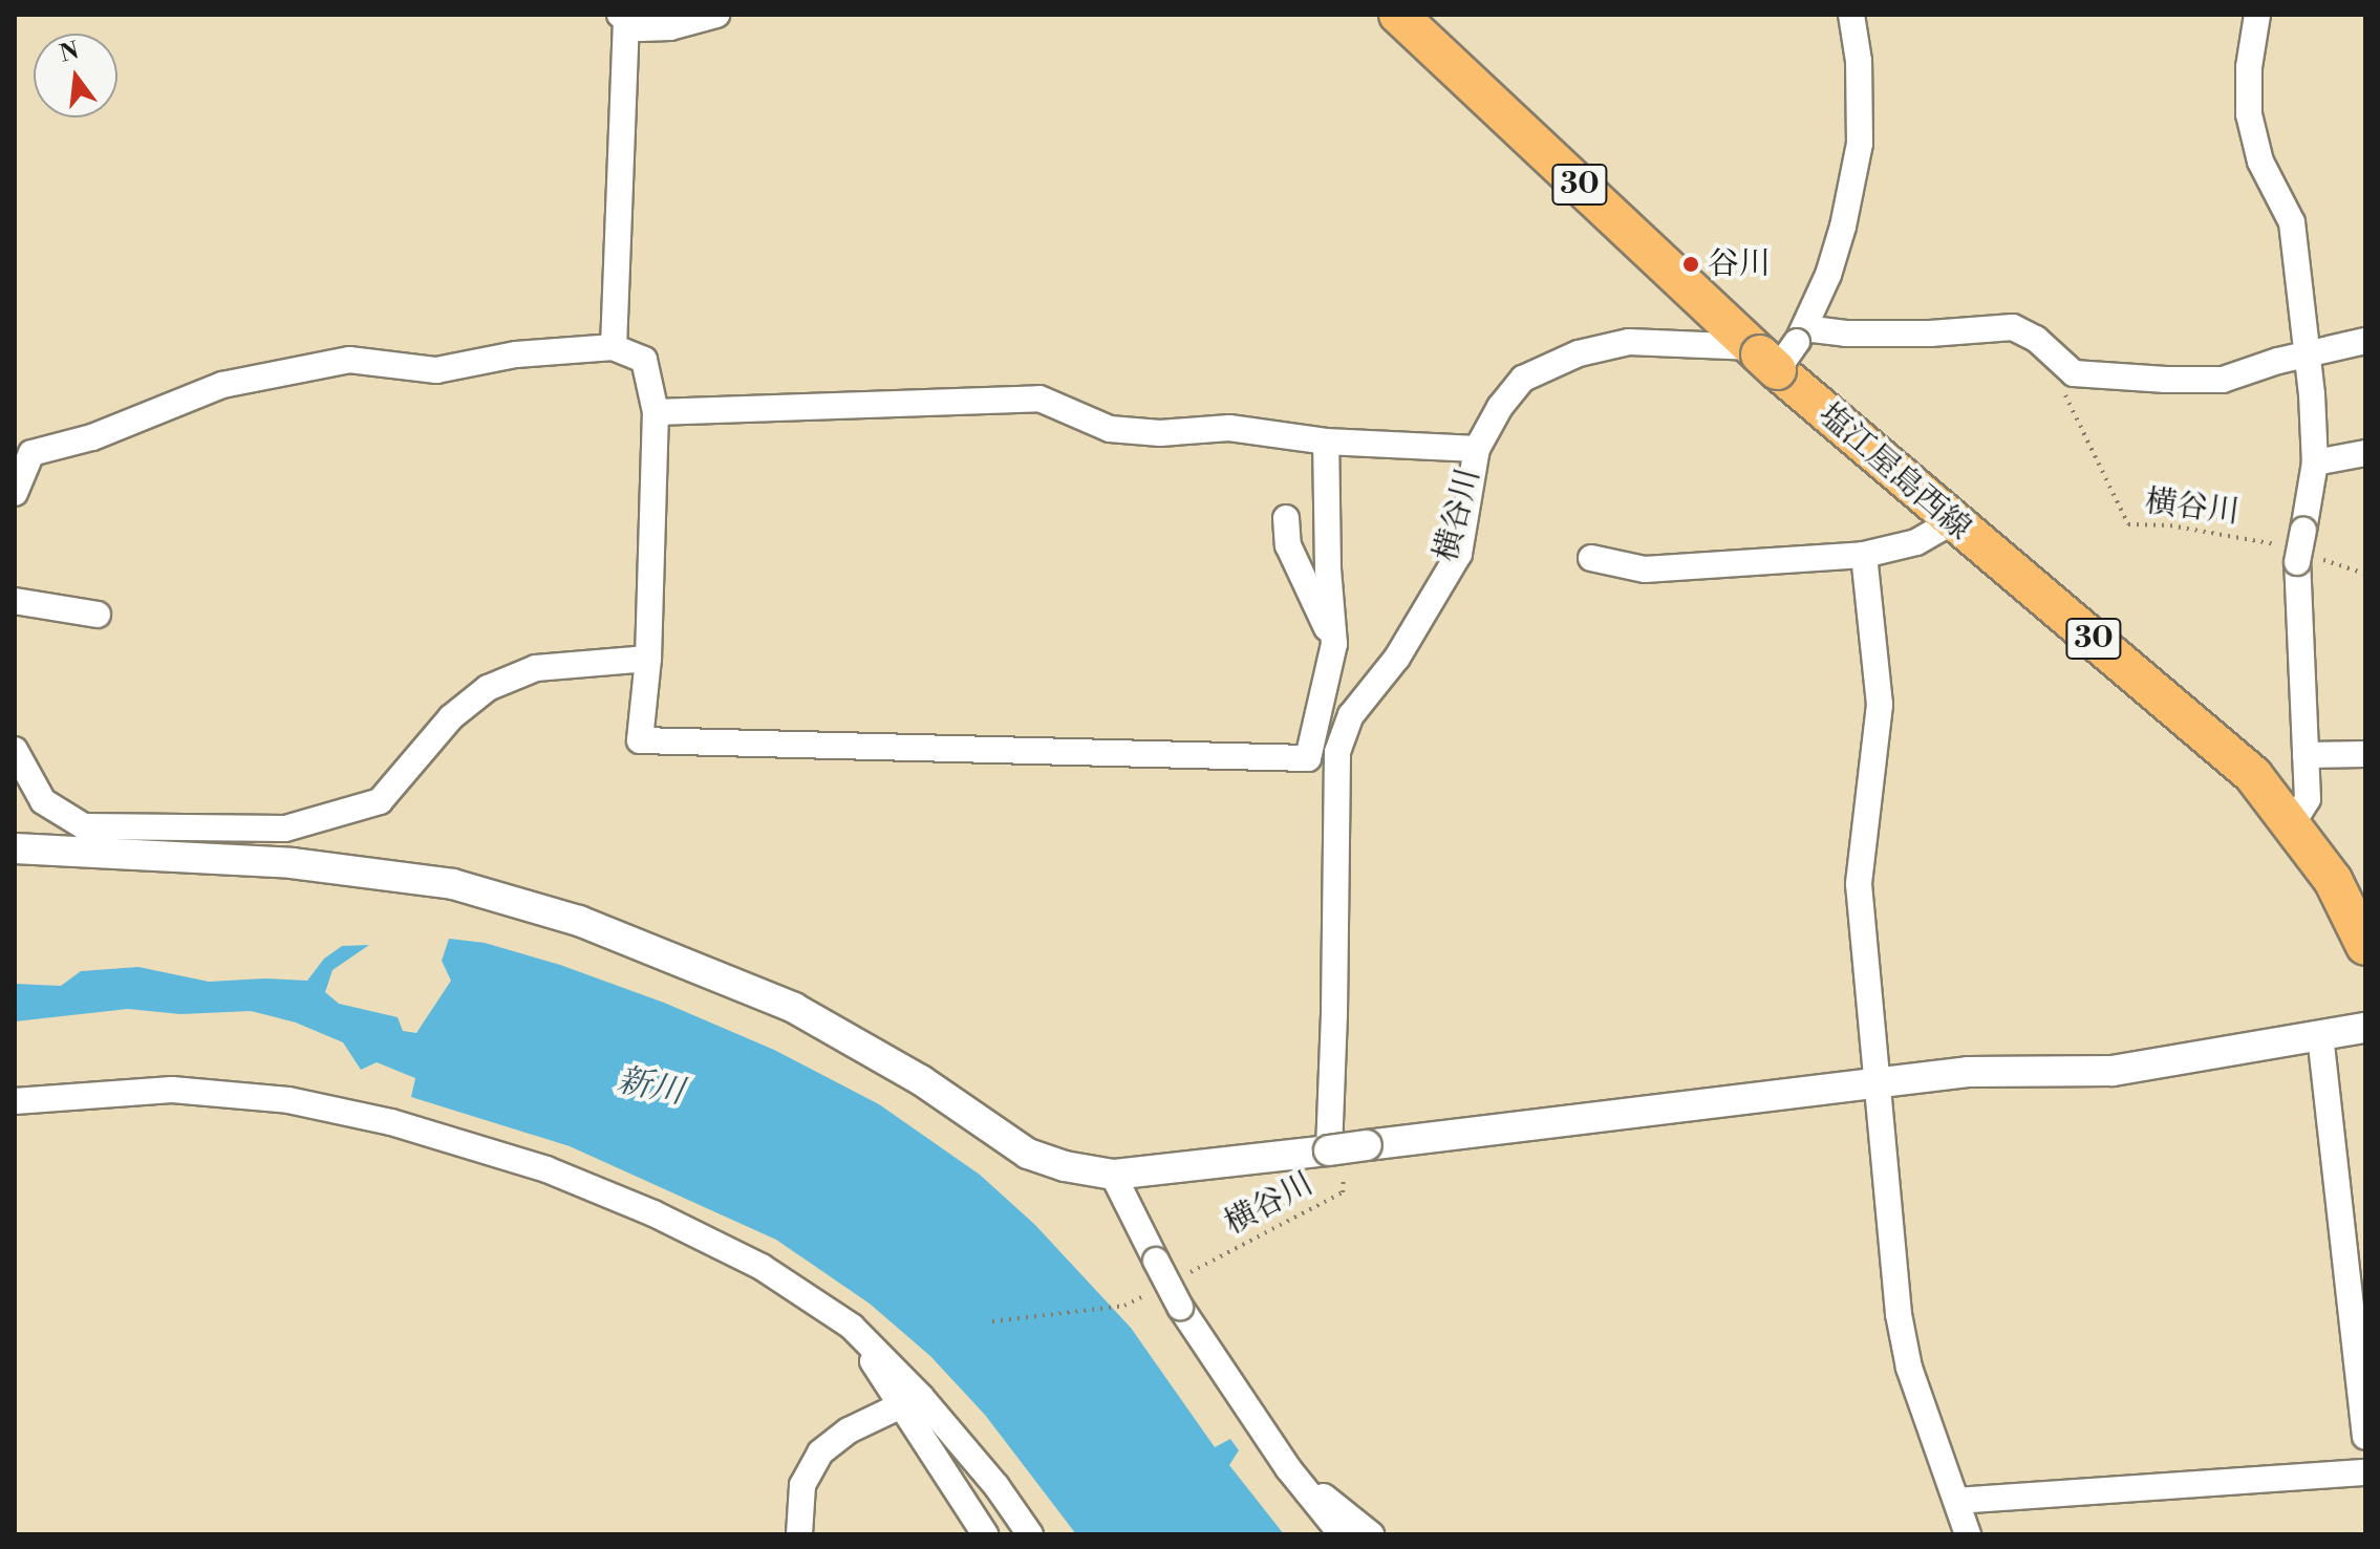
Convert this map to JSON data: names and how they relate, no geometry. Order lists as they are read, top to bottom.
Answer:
{
  "streets": {
    "main road": ["30", "塩江屋島西線"],
    "path": ["横谷川"]
  },
  "water": ["新川"],
  "places": ["谷川"],
  "north": "top"
}
